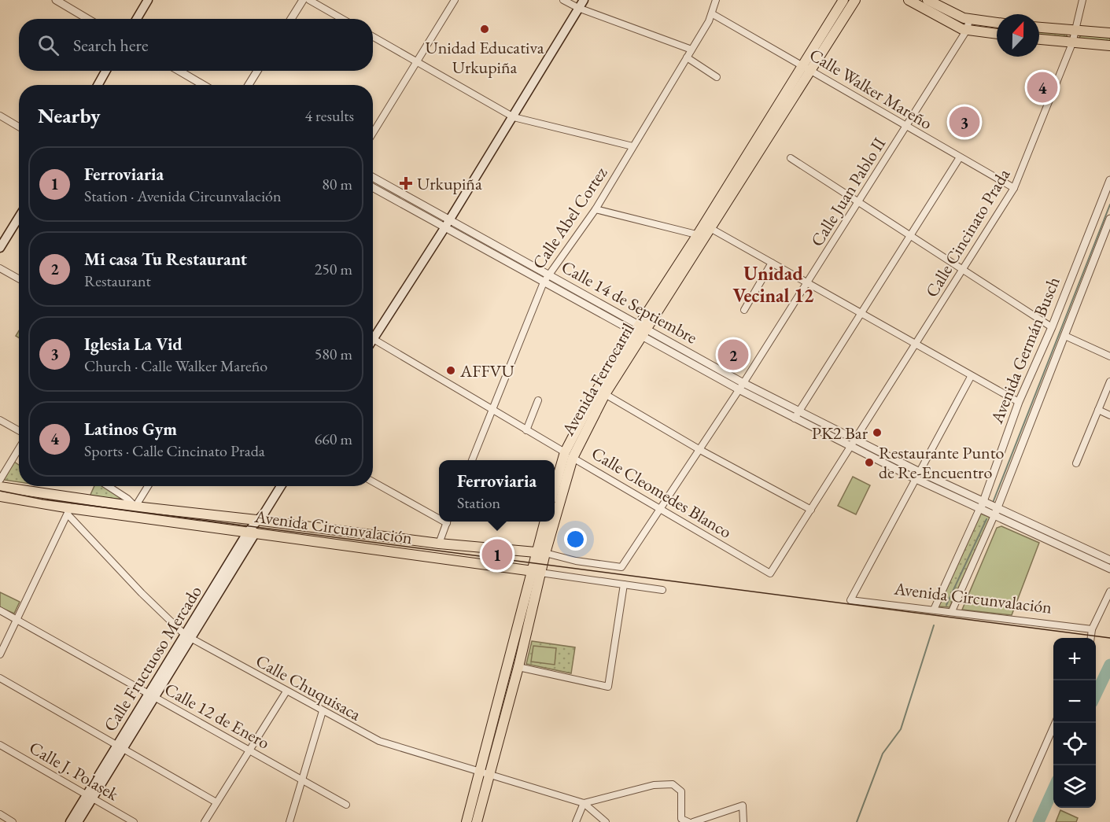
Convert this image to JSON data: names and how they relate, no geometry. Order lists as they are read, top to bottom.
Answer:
{
  "streets": {
    "main road": ["Avenida Ferrocarril", "Avenida Circunvalación", "Calle Fructuoso Mercado"],
    "street": [
      "Calle Walker Mareño",
      "Calle Juan Pablo II",
      "Calle Abel Cortez",
      "Calle Cincinato Prada",
      "Calle 14 de Septiembre",
      "Avenida Germán Busch",
      "Calle Cleomedes Blanco",
      "Calle Chuquisaca",
      "Calle 12 de Enero",
      "Calle J. Polasek"
    ]
  },
  "crossings": [
    ["Calle Walker Mareño", "Calle Juan Pablo II"],
    ["Calle Walker Mareño", "Calle Abel Cortez"],
    ["Calle Walker Mareño", "Calle Cincinato Prada"],
    ["Calle Walker Mareño", "Avenida Ferrocarril"],
    ["Calle Juan Pablo II", "Calle 14 de Septiembre"],
    ["Calle Juan Pablo II", "Calle Cleomedes Blanco"],
    ["Calle Juan Pablo II", "Avenida Circunvalación"],
    ["Calle Abel Cortez", "Calle 14 de Septiembre"],
    ["Calle Abel Cortez", "Calle Cleomedes Blanco"],
    ["Calle Cincinato Prada", "Calle 14 de Septiembre"],
    ["Calle Cincinato Prada", "Calle Cleomedes Blanco"],
    ["Calle 14 de Septiembre", "Avenida Germán Busch"],
    ["Calle 14 de Septiembre", "Avenida Ferrocarril"],
    ["Calle 14 de Septiembre", "Avenida Circunvalación"],
    ["Avenida Germán Busch", "Avenida Circunvalación"],
    ["Avenida Ferrocarril", "Calle Cleomedes Blanco"],
    ["Avenida Ferrocarril", "Avenida Circunvalación"],
    ["Avenida Ferrocarril", "Calle Chuquisaca"],
    ["Avenida Circunvalación", "Calle Fructuoso Mercado"],
    ["Avenida Circunvalación", "Calle Chuquisaca"],
    ["Calle Fructuoso Mercado", "Calle Chuquisaca"],
    ["Calle Fructuoso Mercado", "Calle 12 de Enero"],
    ["Calle Fructuoso Mercado", "Calle J. Polasek"]
  ],
  "districts": ["Unidad Vecinal 12"],
  "places": {
    "other": [
      "Unidad Educativa Urkupiña",
      "AFFVU",
      "PK2 Bar",
      "Restaurante Punto de Re-Encuentro"
    ],
    "health": ["Urkupiña"]
  },
  "north": "top",
  "page": {
    "search": "Search here",
    "pins": [
      "4",
      "3",
      "2",
      "1"
    ],
    "heading": ["Nearby", "4 results"],
    "list": [
      {
        "mark": "1",
        "name": "Ferroviaria",
        "note": "Station · Avenida Circunvalación",
        "value": "80 m"
      },
      {
        "mark": "2",
        "name": "Mi casa Tu Restaurant",
        "note": "Restaurant",
        "value": "250 m"
      },
      {
        "mark": "3",
        "name": "Iglesia La Vid",
        "note": "Church · Calle Walker Mareño",
        "value": "580 m"
      },
      {
        "mark": "4",
        "name": "Latinos Gym",
        "note": "Sports · Calle Cincinato Prada",
        "value": "660 m"
      }
    ],
    "popup": ["Ferroviaria", "Station"],
    "map_buttons": ["+", "−"]
  }
}
